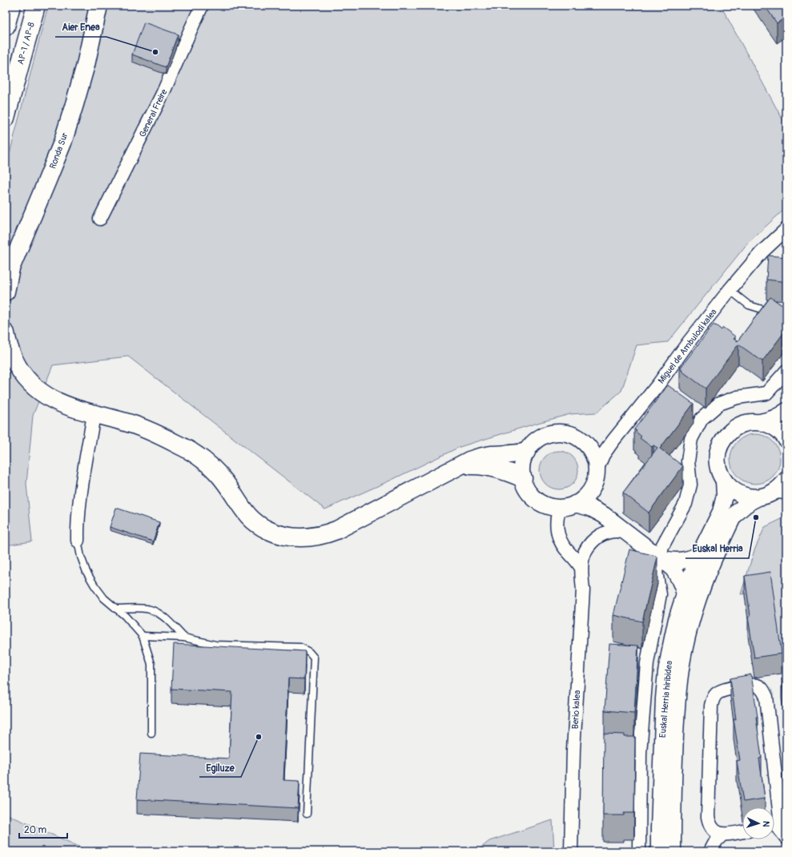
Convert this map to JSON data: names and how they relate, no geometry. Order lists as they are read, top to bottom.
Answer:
{
  "streets": {
    "main road": ["AP-1 / AP-8", "Ronda Sur"],
    "street": [
      "General Freire",
      "Miguel de Ambulodi kalea",
      "Euskal Herria hiribidea",
      "Berio kalea"
    ]
  },
  "places": ["Aier Enea", "Euskal Herria", "Egiluze"],
  "scale_bar": "20 m",
  "north": "right"
}
